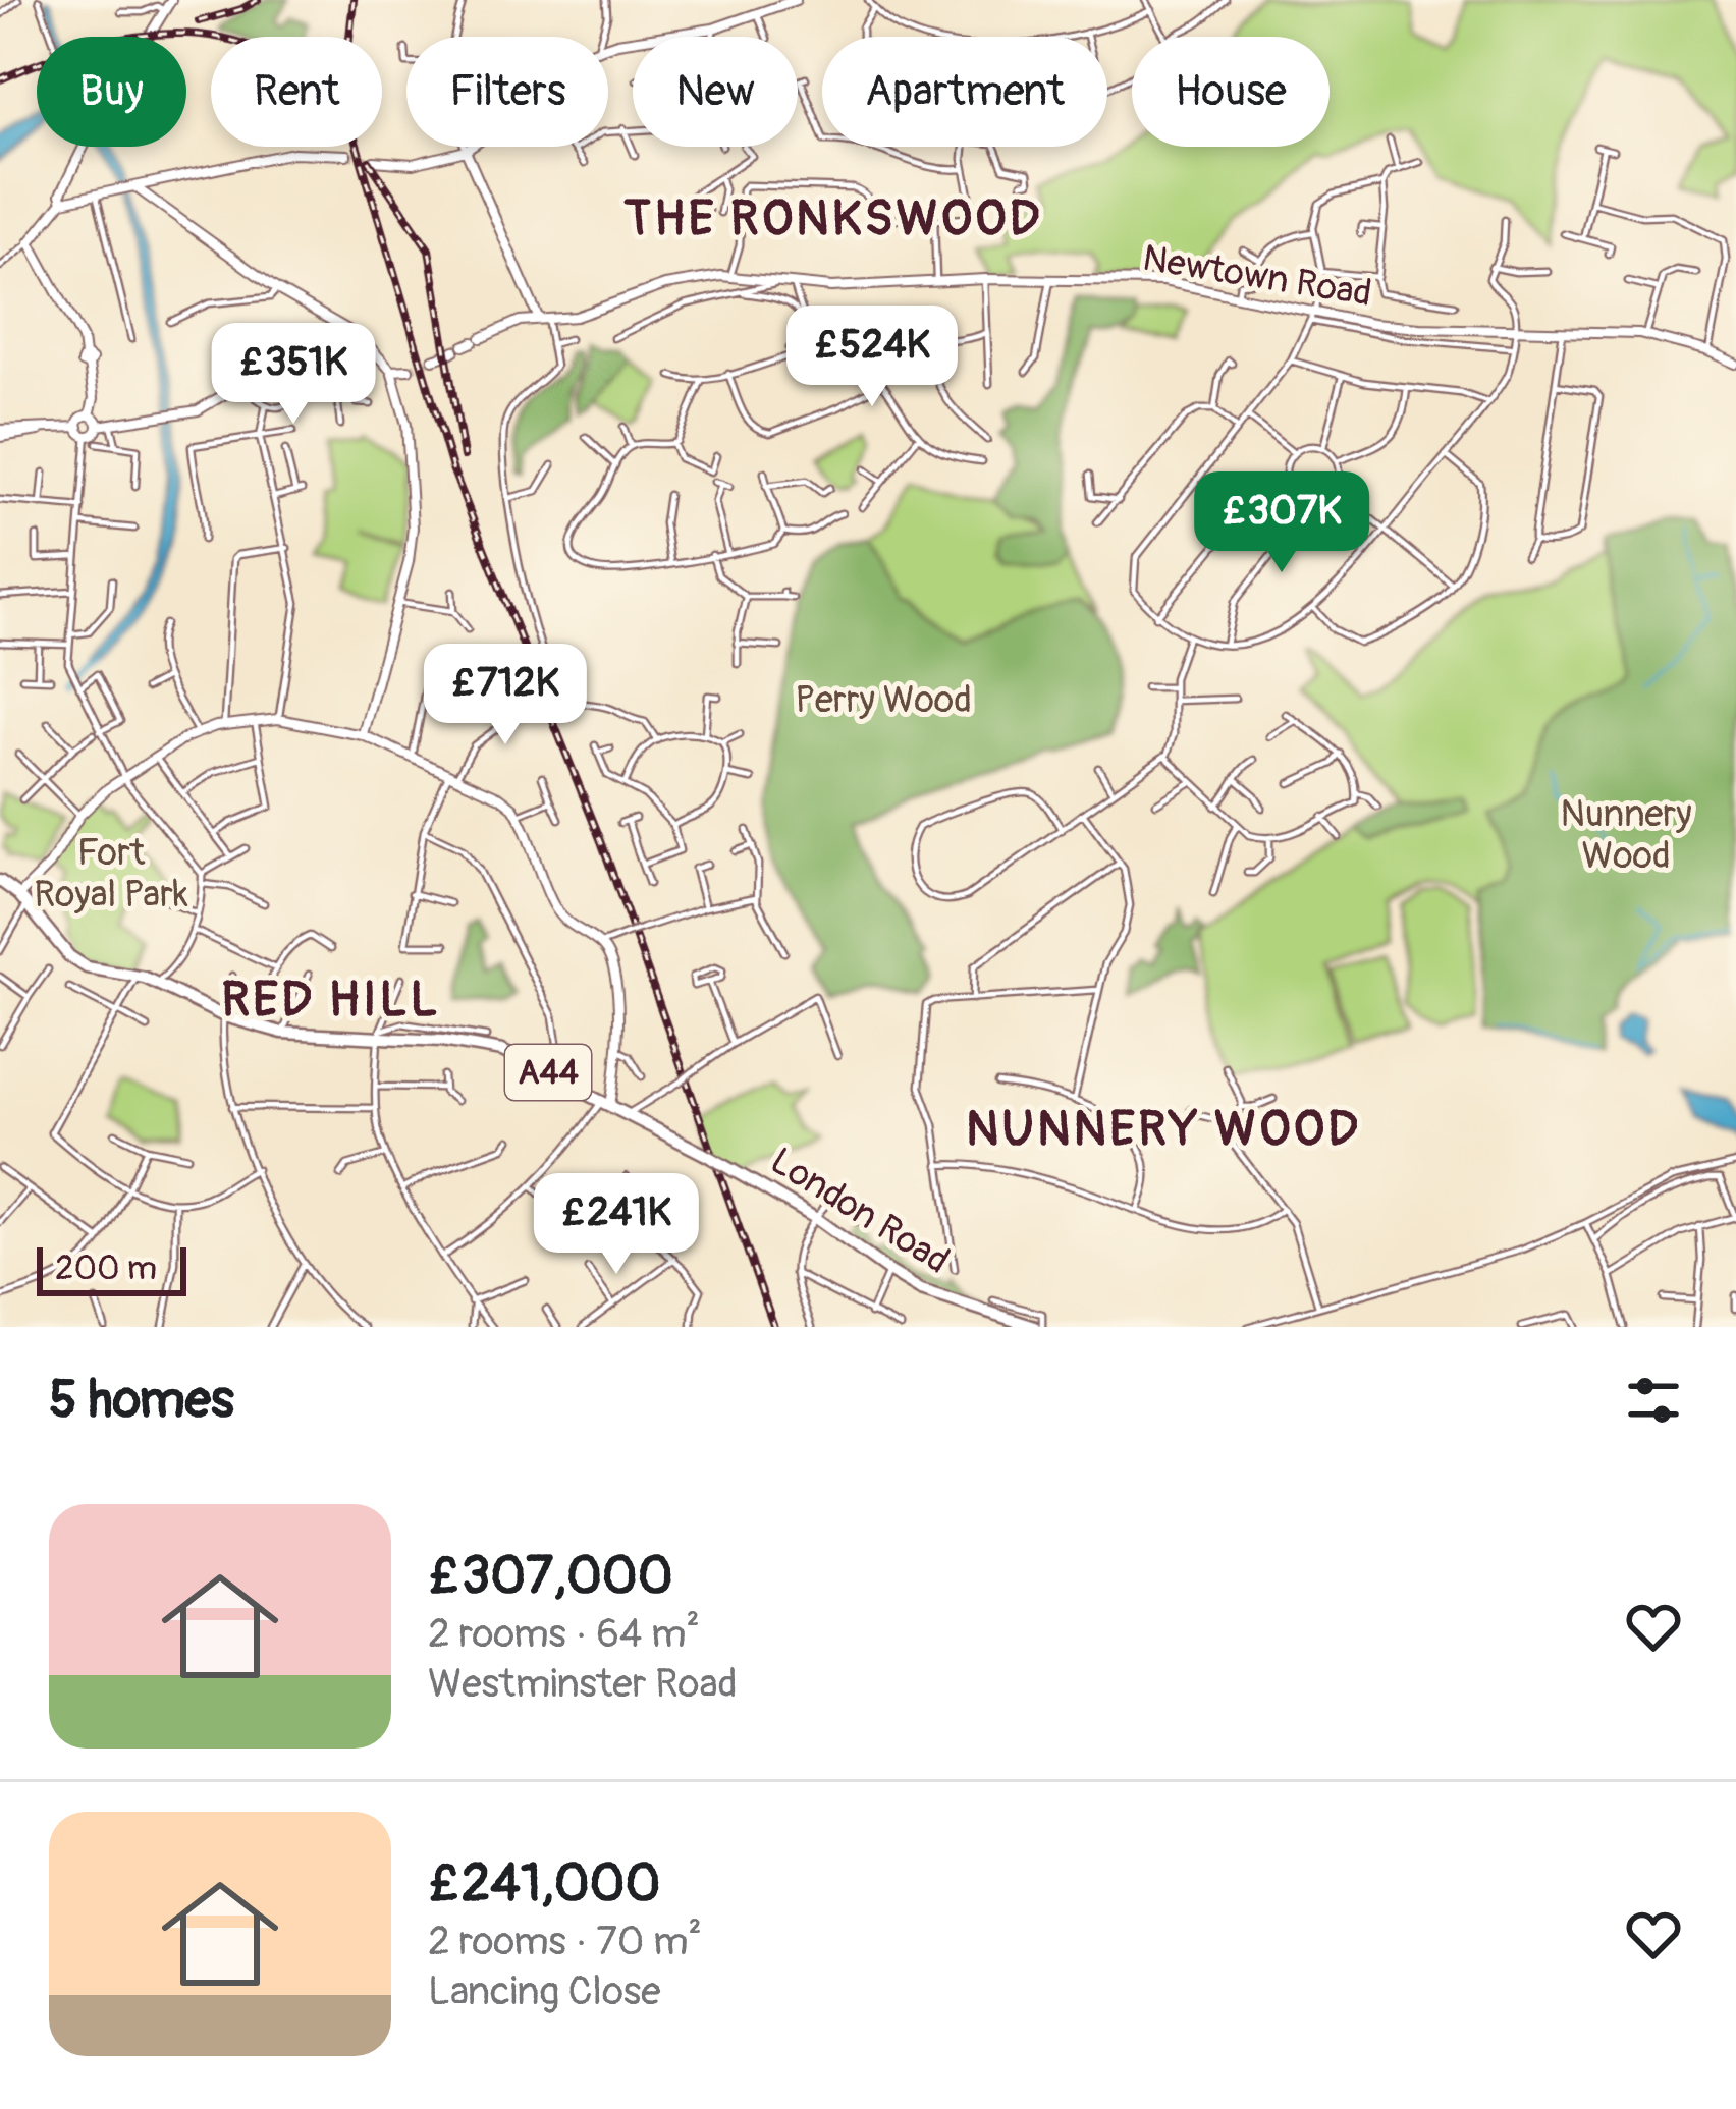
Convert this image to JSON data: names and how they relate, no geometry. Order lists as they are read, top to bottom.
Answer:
{
  "streets": {
    "main road": ["Newtown Road", "A44", "London Road"]
  },
  "crossings": [
    ["A44", "London Road"]
  ],
  "districts": ["THE RONKSWOOD", "RED HILL", "NUNNERY WOOD"],
  "parks": ["Perry Wood", "Nunnery Wood", "Fort Royal Park"],
  "scale_bar": "200 m",
  "page": {
    "chip": [
      "Buy",
      "Rent",
      "Filters",
      "New",
      "Apartment",
      "House"
    ],
    "price": [
      "£524K",
      "£351K",
      "£307K",
      "£712K",
      "£241K"
    ],
    "scale": "200 m",
    "heading": "5 homes",
    "list": [
      {
        "name": "£307,000",
        "note": "2 rooms · 64 m² · Westminster Road"
      },
      {
        "name": "£241,000",
        "note": "2 rooms · 70 m² · Lancing Close"
      }
    ]
  }
}
